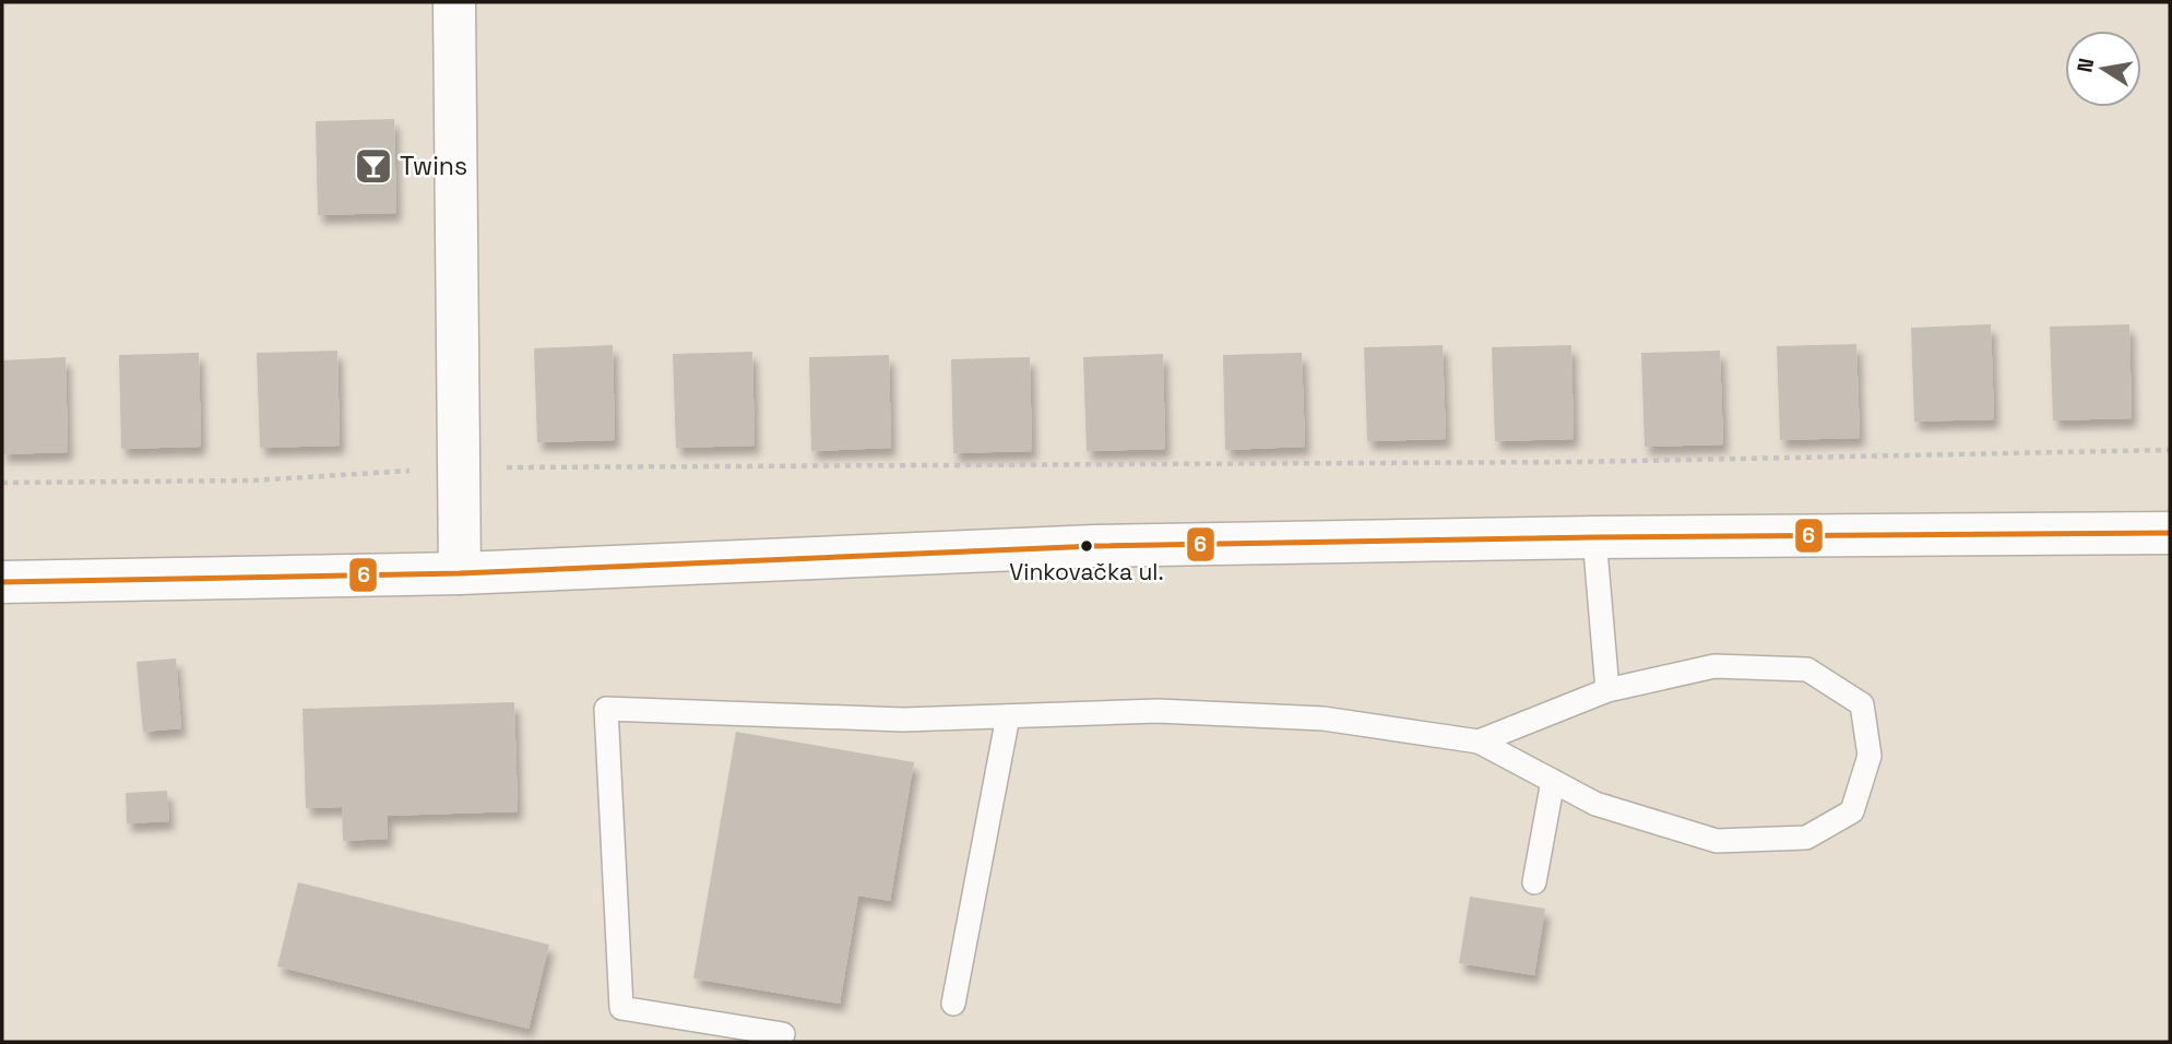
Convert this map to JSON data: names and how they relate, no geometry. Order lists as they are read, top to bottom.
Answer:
{
  "places": {
    "bar": ["Twins"],
    "other": ["Vinkovačka ul."]
  },
  "lines": ["transit line 6"],
  "north": "left"
}
